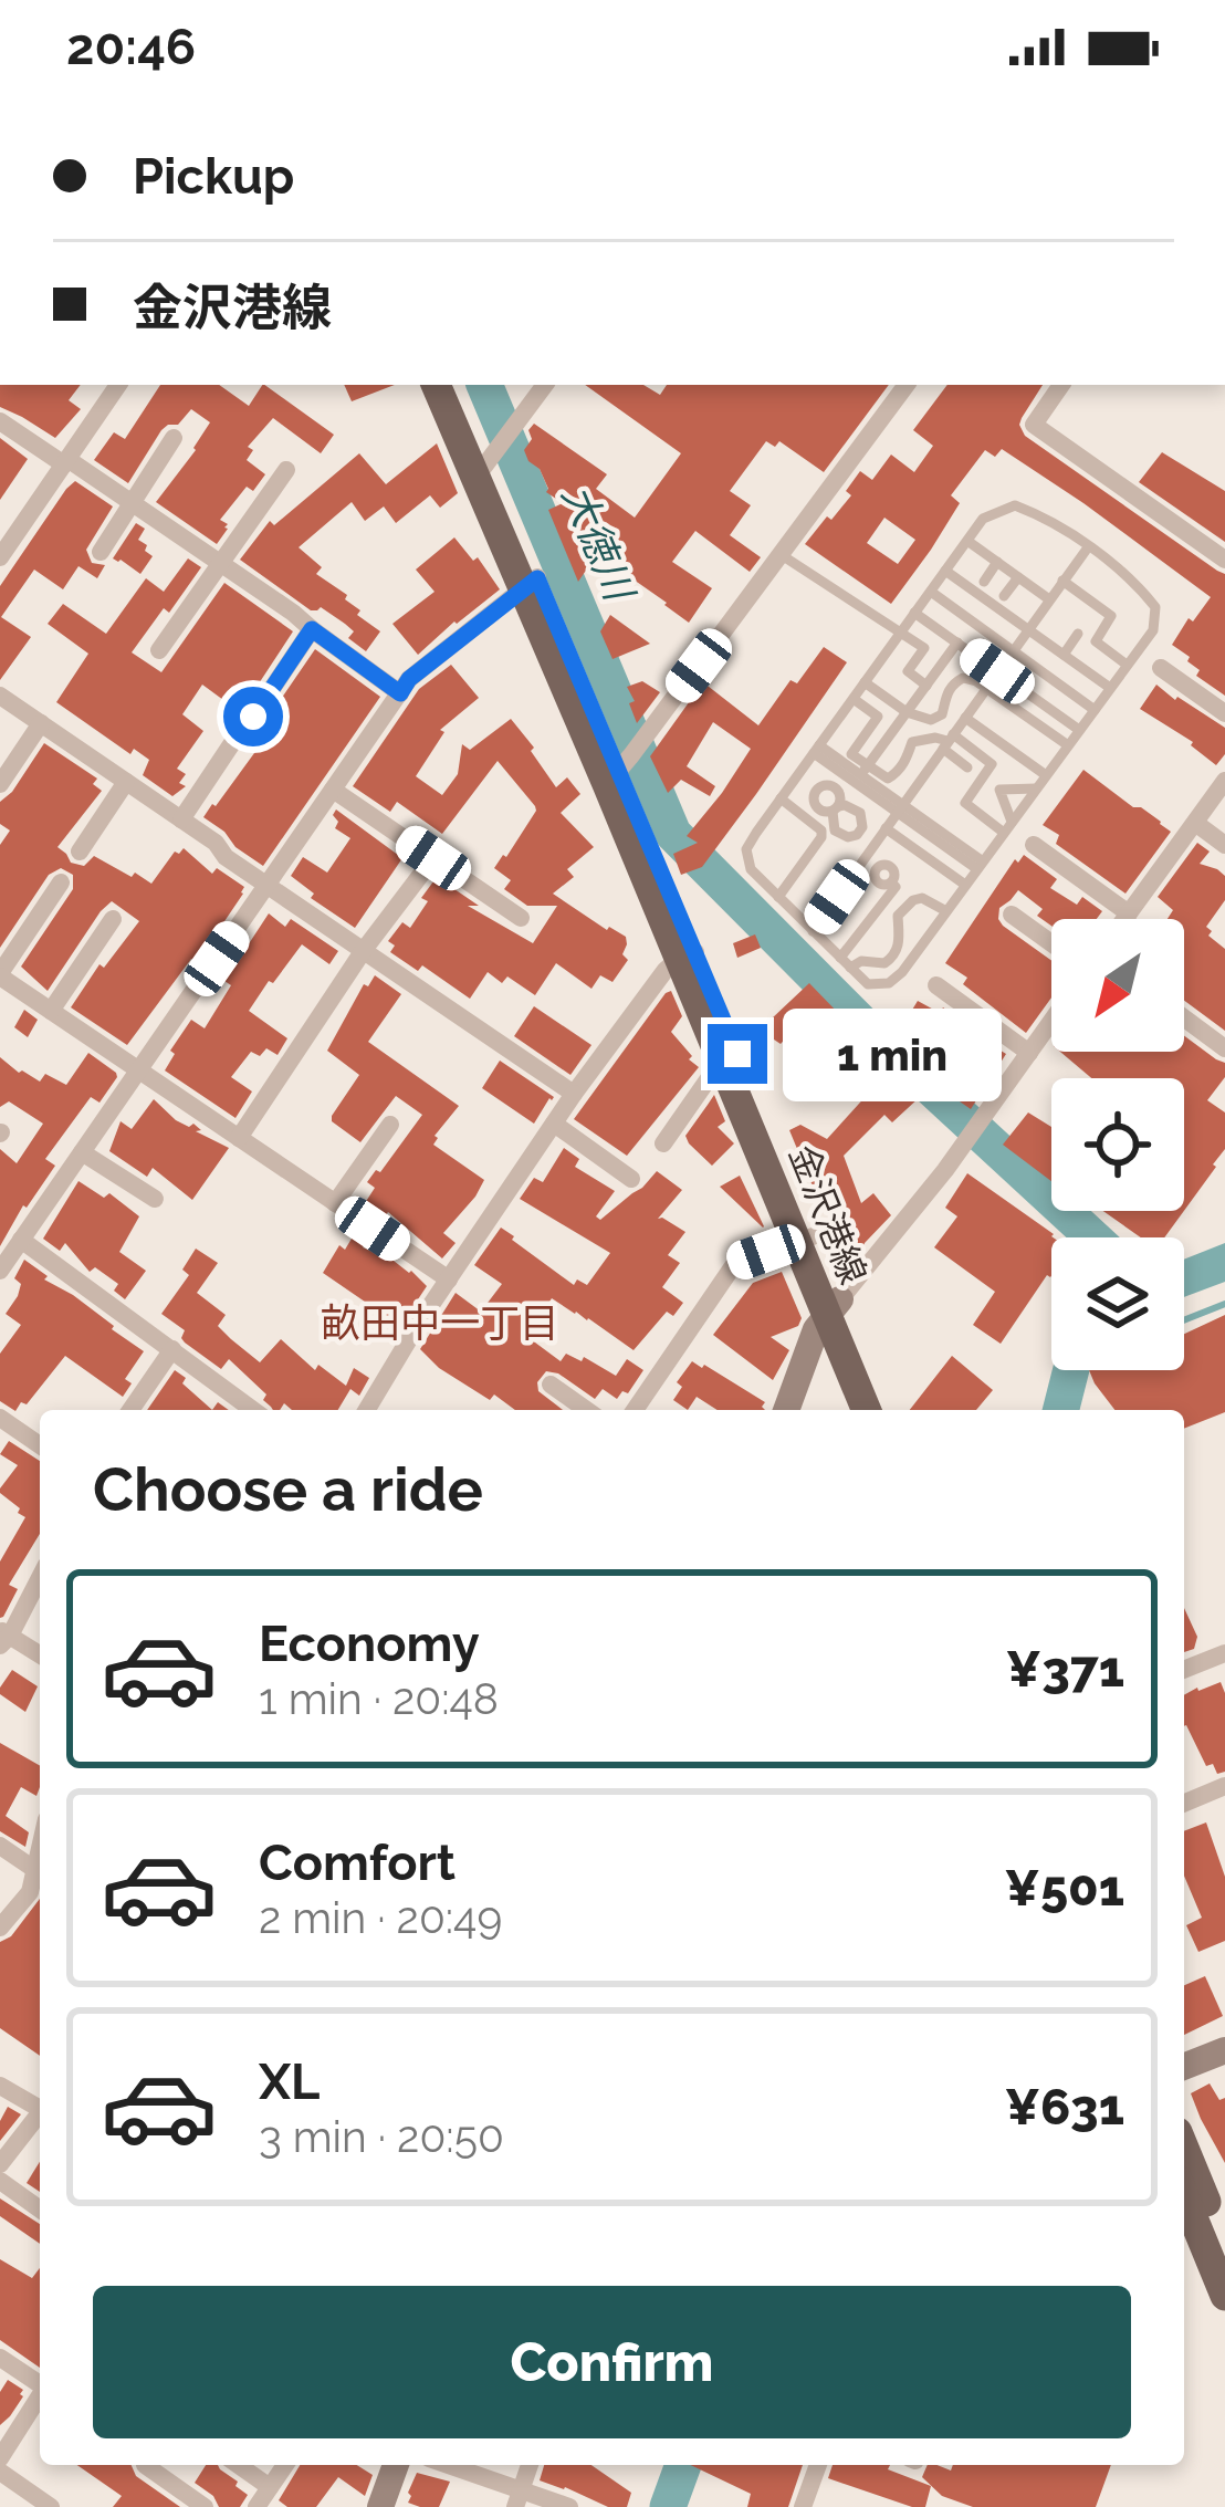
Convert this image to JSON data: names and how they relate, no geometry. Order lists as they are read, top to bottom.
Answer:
{
  "streets": {
    "main road": ["金沢港線"]
  },
  "districts": ["畝田中一丁目"],
  "water": ["大徳川"],
  "north": "bottom left",
  "page": {
    "status": "20:46",
    "banner": ["Pickup", "金沢港線"],
    "bubble": "1 min",
    "heading": "Choose a ride",
    "list": [
      {
        "name": "Economy",
        "note": "1 min · 20:48",
        "value": "¥371"
      },
      {
        "name": "Comfort",
        "note": "2 min · 20:49",
        "value": "¥501"
      },
      {
        "name": "XL",
        "note": "3 min · 20:50",
        "value": "¥631"
      }
    ],
    "buttons": "Confirm"
  }
}
